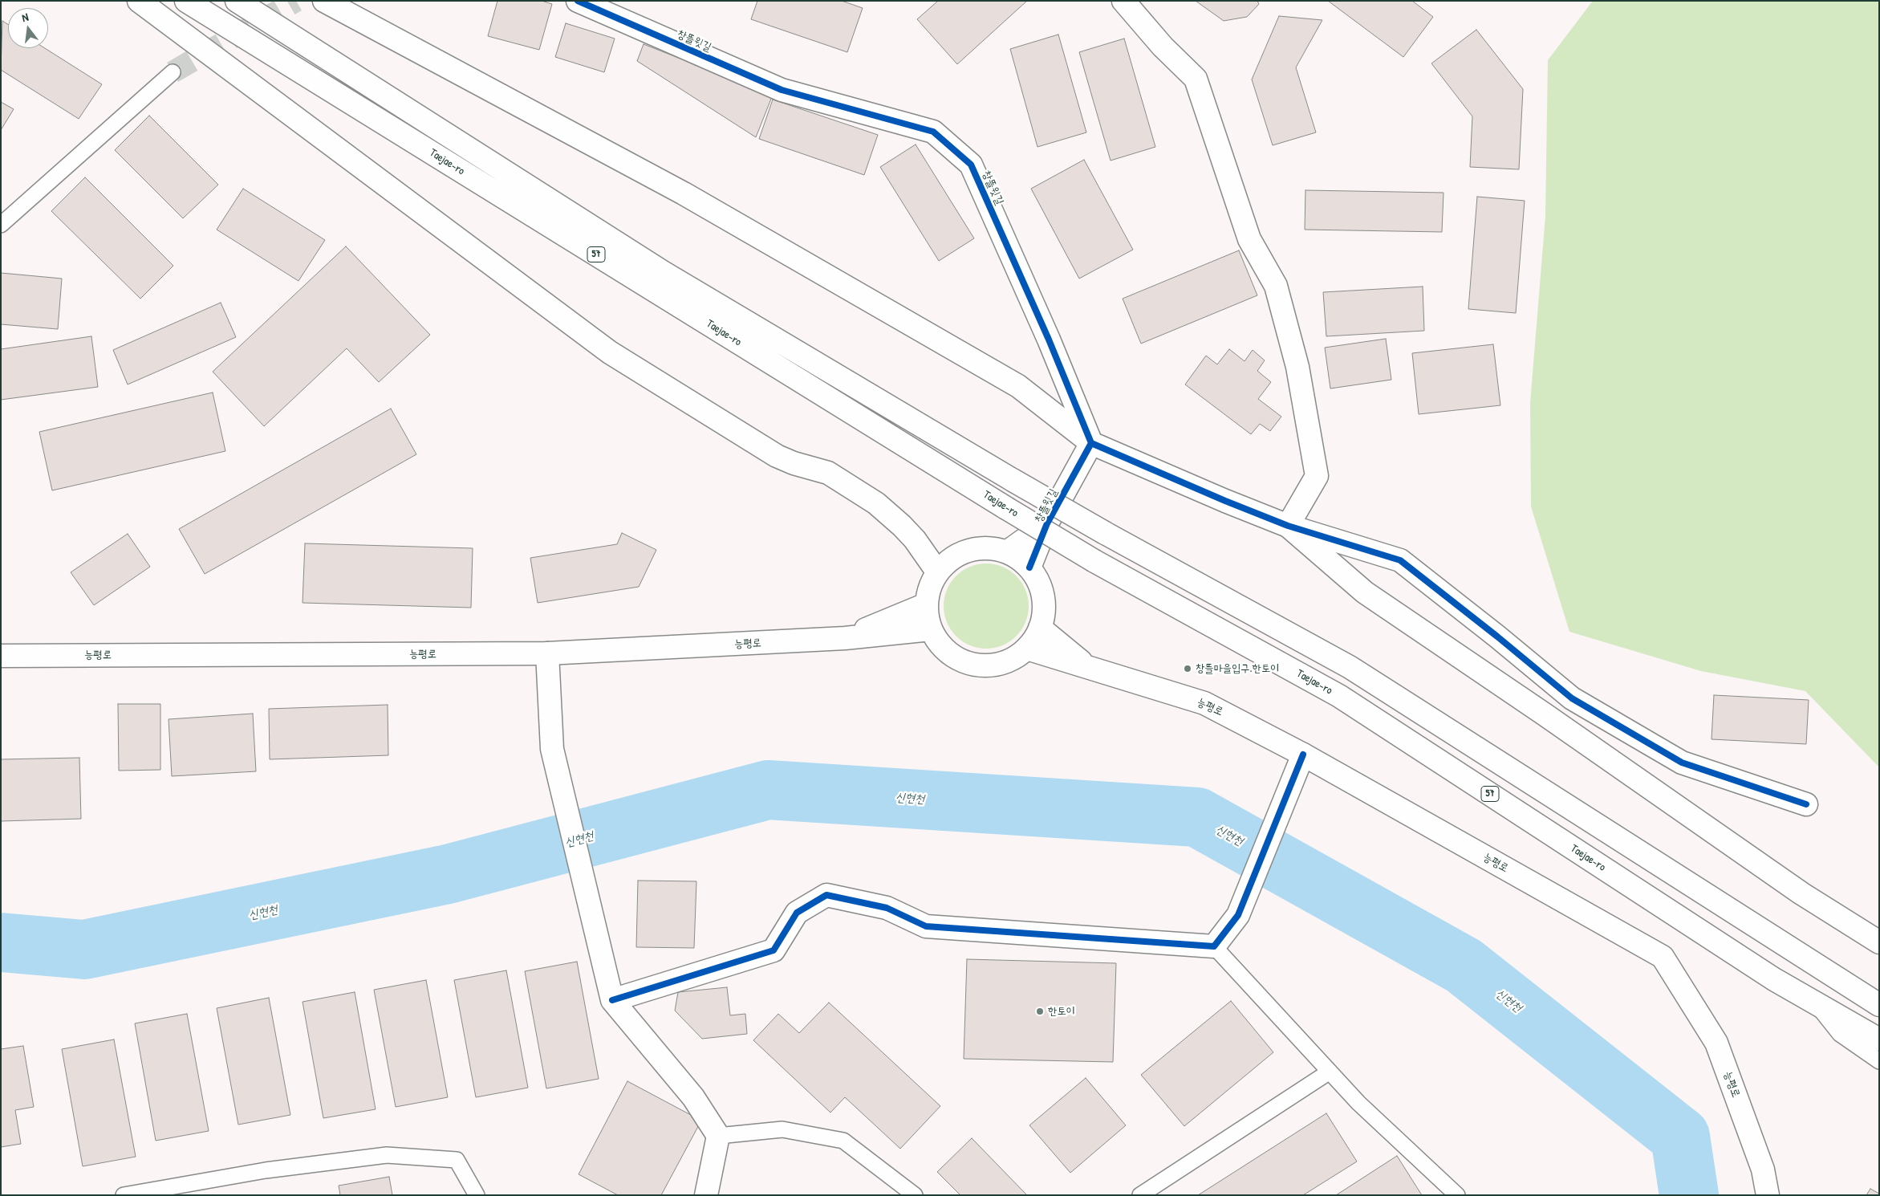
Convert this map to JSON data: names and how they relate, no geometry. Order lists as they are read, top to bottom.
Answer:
{
  "streets": {
    "main road": [
      "창뜰윗길",
      "Taejae-ro",
      "57",
      "능평로"
    ]
  },
  "crossings": [
    ["창뜰윗길", "능평로"]
  ],
  "water": ["신현천"],
  "places": ["창뜰마을입구.한토이", "한토이"],
  "north": "top"
}
